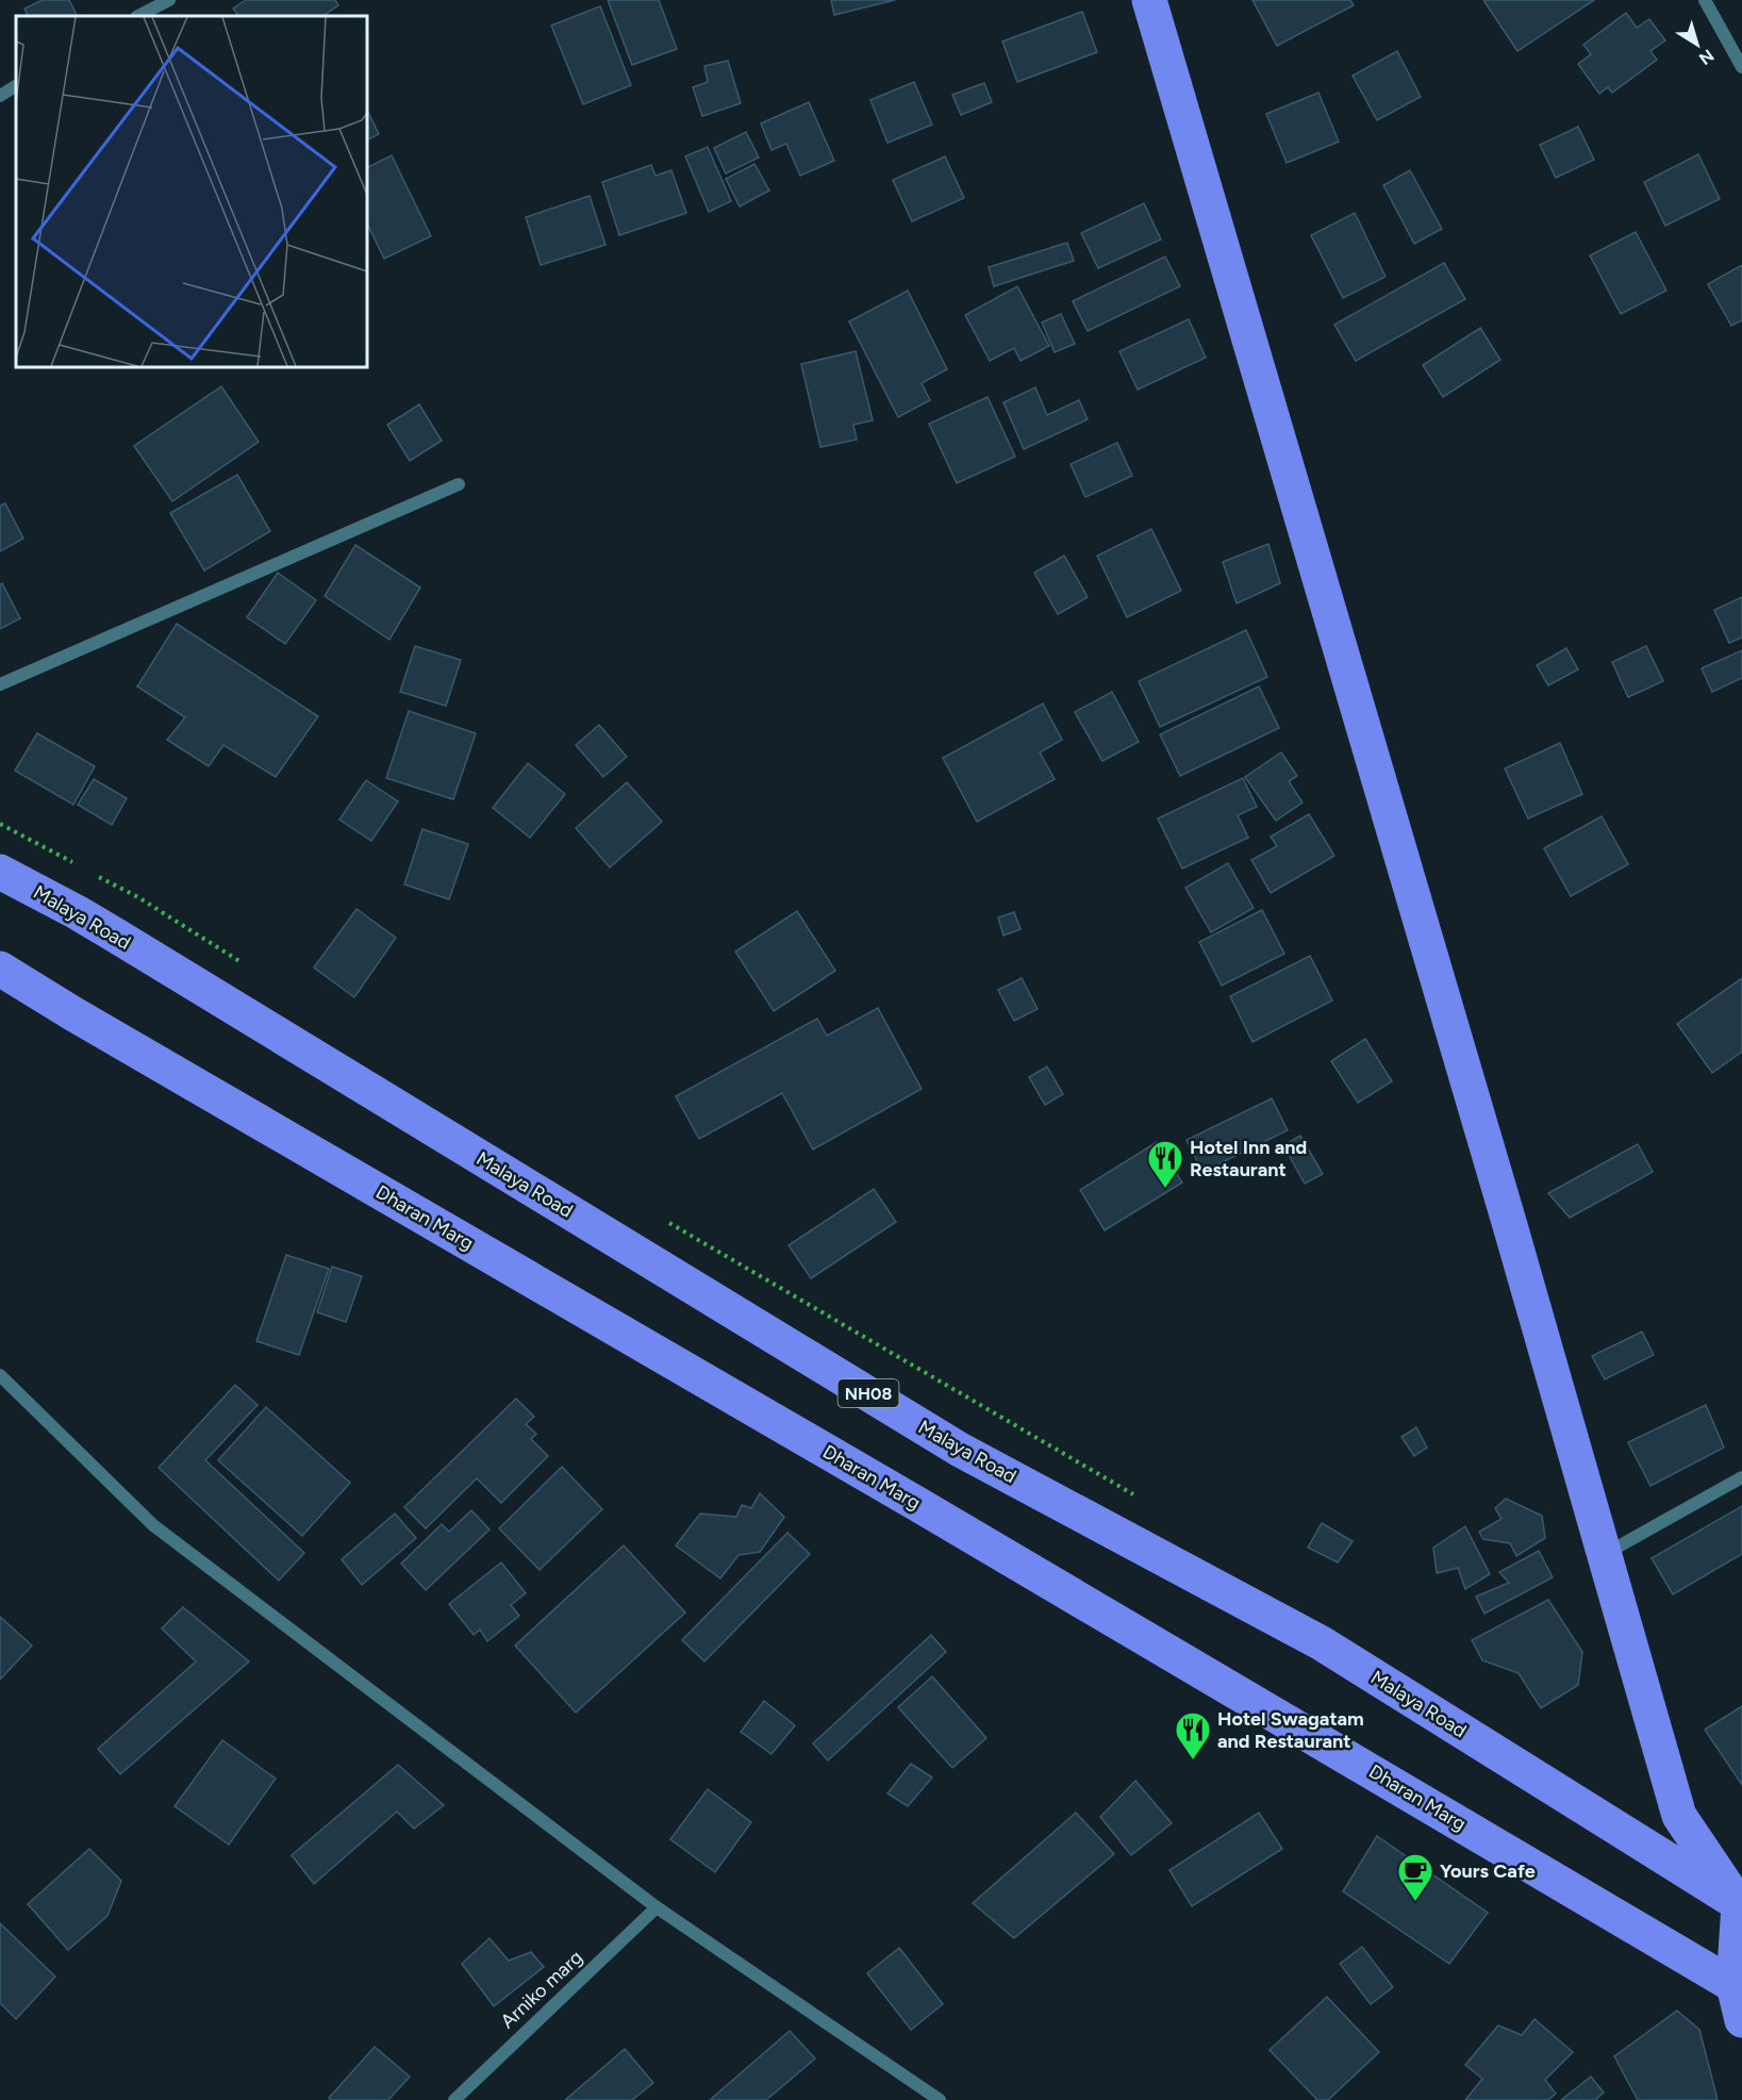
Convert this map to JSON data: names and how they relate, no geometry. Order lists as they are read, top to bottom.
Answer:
{
  "streets": {
    "main road": ["Malaya Road", "Dharan Marg", "NH08"],
    "street": ["Arniko marg"]
  },
  "places": {
    "restaurant": ["Hotel Inn and Restaurant", "Hotel Swagatam and Restaurant"],
    "cafe": ["Yours Cafe"]
  },
  "north": "bottom right"
}
